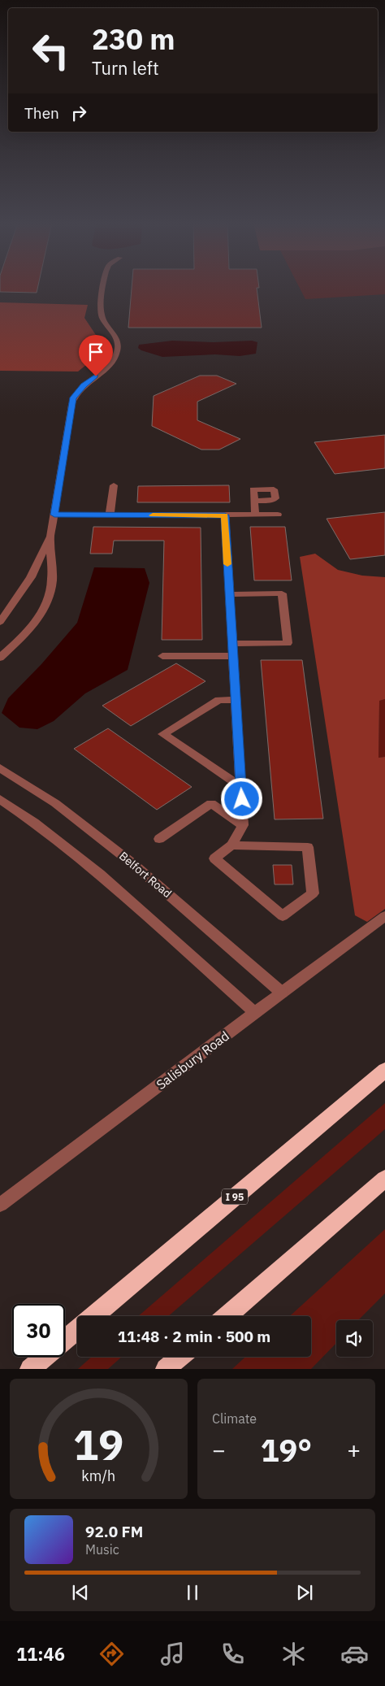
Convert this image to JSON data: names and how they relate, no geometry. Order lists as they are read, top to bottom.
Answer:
{
  "streets": {
    "highway": ["I 95"],
    "street": ["Belfort Road", "Salisbury Road"]
  },
  "crossings": [
    ["Belfort Road", "Salisbury Road"]
  ],
  "page": {
    "turn": ["230 m", "Turn left"],
    "then": "Then",
    "limit": "30",
    "trip": "11:48 · 2 min · 500 m",
    "tile": "Climate",
    "heat": ["−", "19°", "+"],
    "song": ["92.0 FM", "Music"],
    "tabs": "11:46",
    "gauge": ["19", "km/h"]
  }
}
